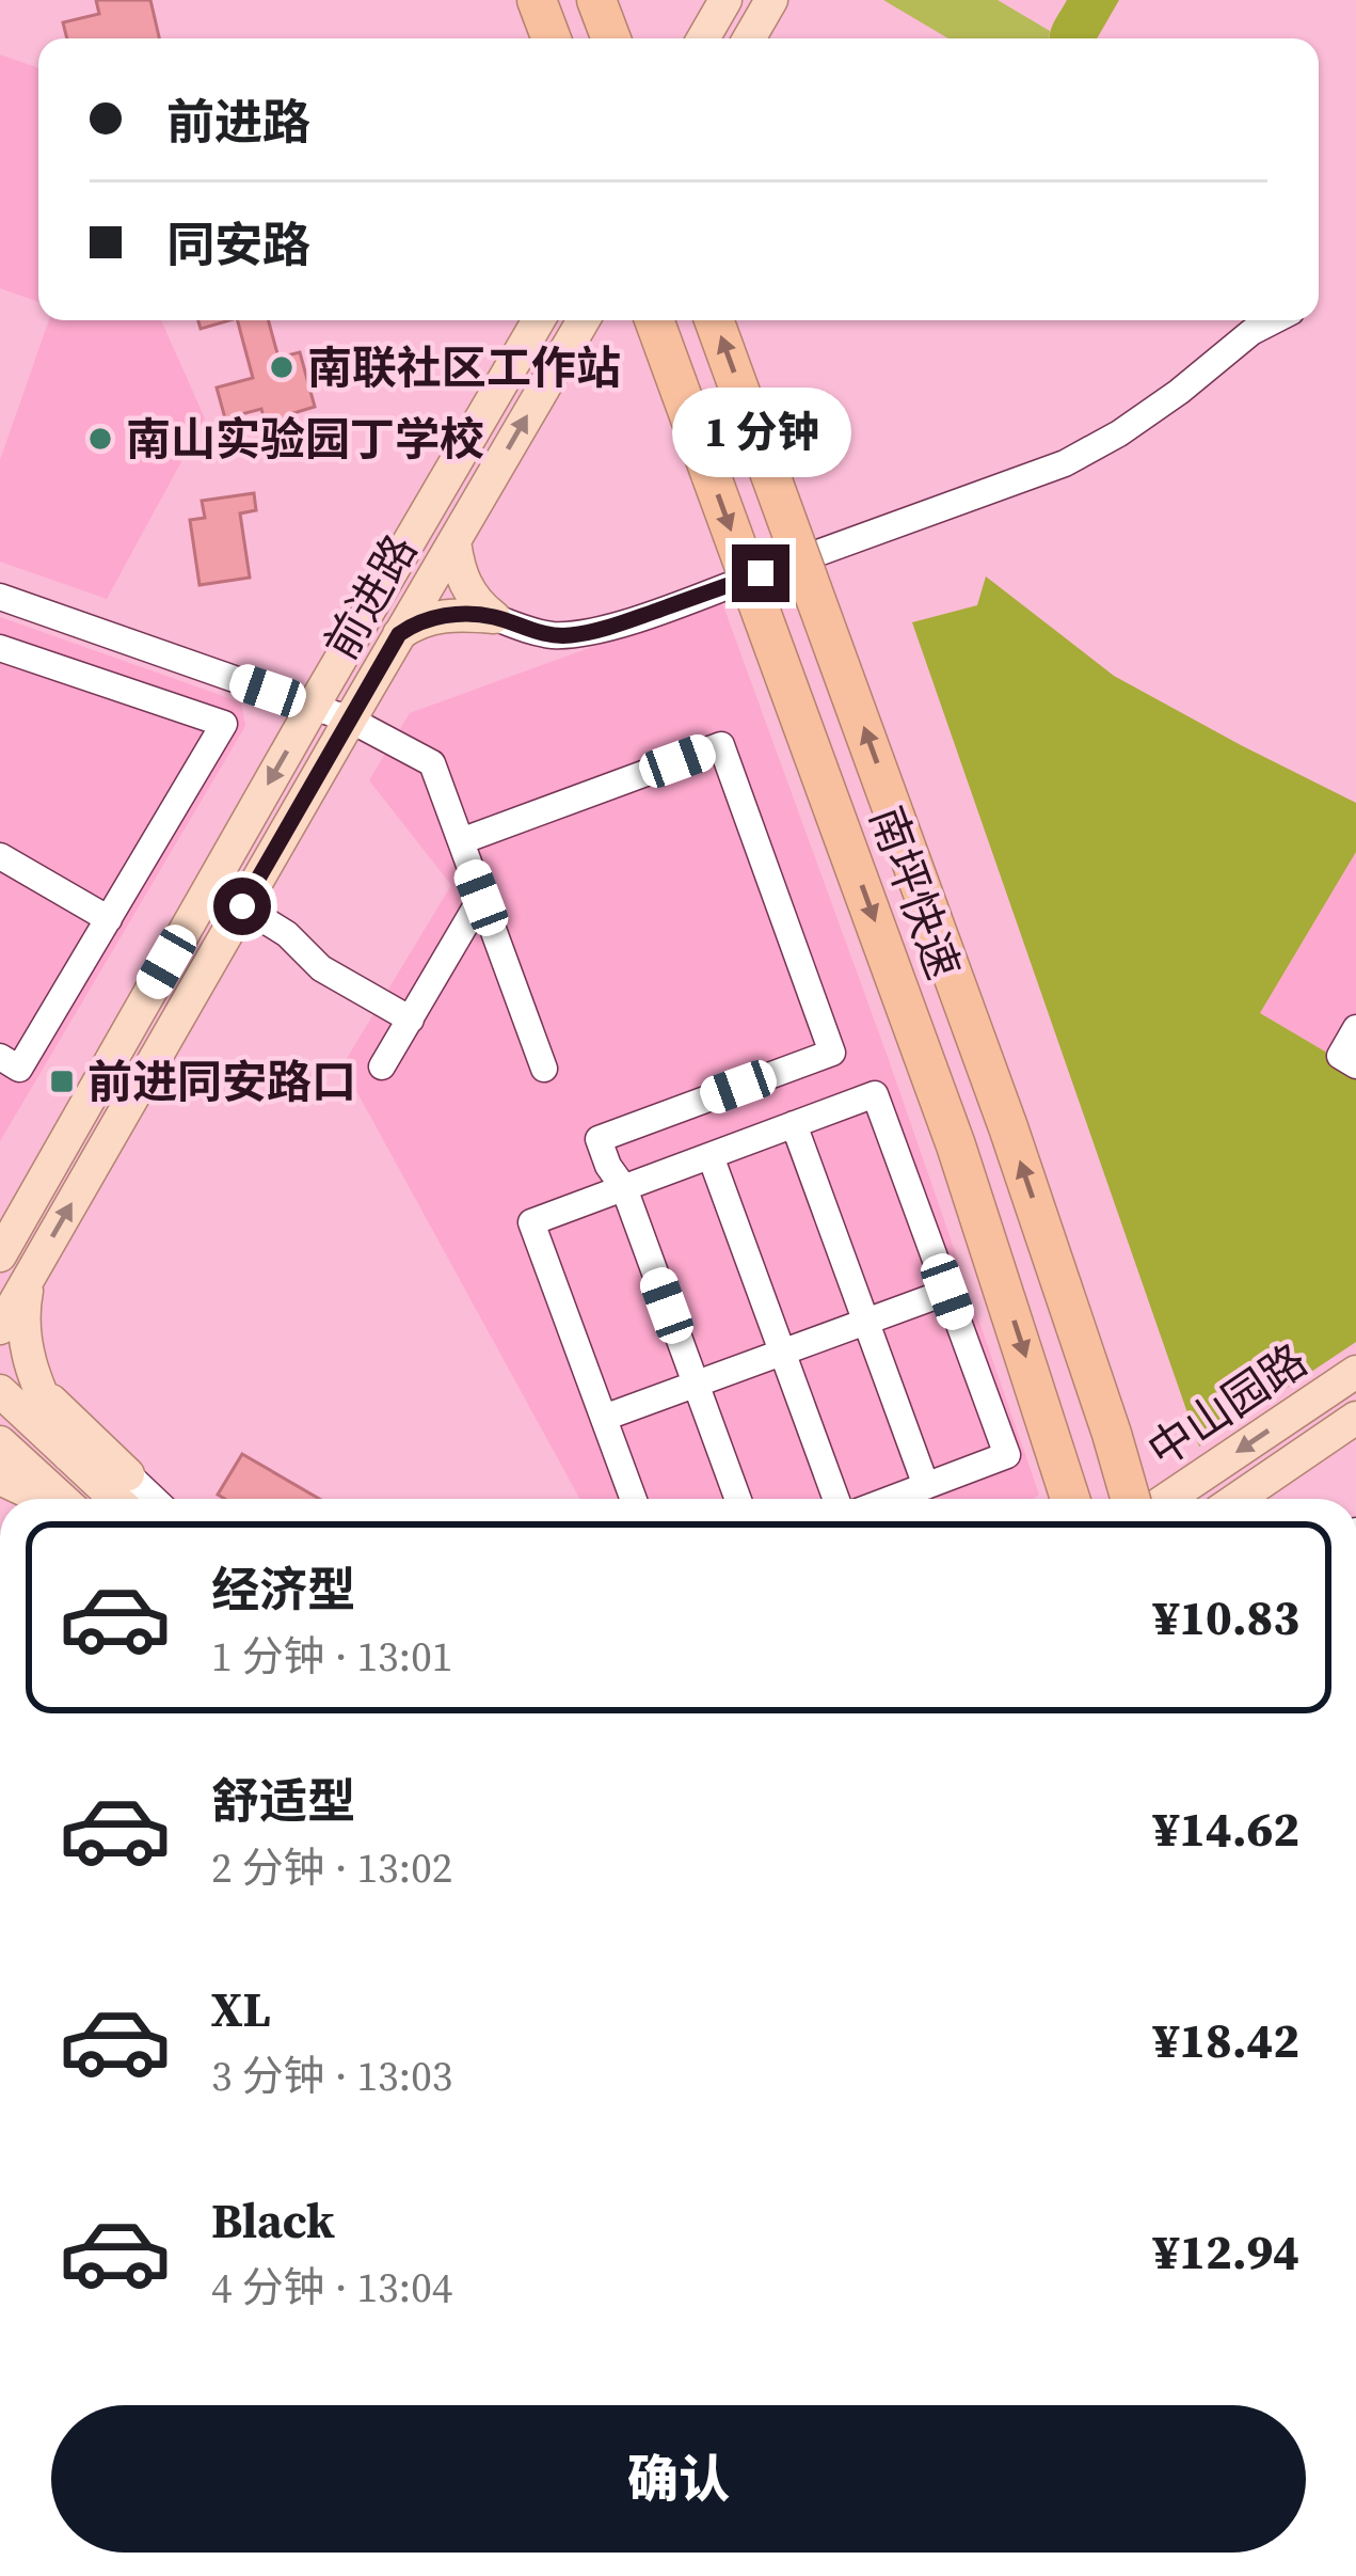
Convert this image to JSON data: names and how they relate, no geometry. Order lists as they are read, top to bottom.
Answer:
{
  "streets": {
    "highway": ["南坪快速"],
    "main road": ["前进路", "中山园路"]
  },
  "places": {
    "other": ["南联社区工作站", "南山实验园丁学校"],
    "transit": ["前进同安路口"]
  },
  "page": {
    "banner": ["前进路", "同安路"],
    "bubble": "1 分钟",
    "list": [
      {
        "name": "经济型",
        "note": "1 分钟 · 13:01",
        "value": "¥10.83"
      },
      {
        "name": "舒适型",
        "note": "2 分钟 · 13:02",
        "value": "¥14.62"
      },
      {
        "name": "XL",
        "note": "3 分钟 · 13:03",
        "value": "¥18.42"
      },
      {
        "name": "Black",
        "note": "4 分钟 · 13:04",
        "value": "¥12.94"
      }
    ],
    "buttons": "确认"
  }
}
